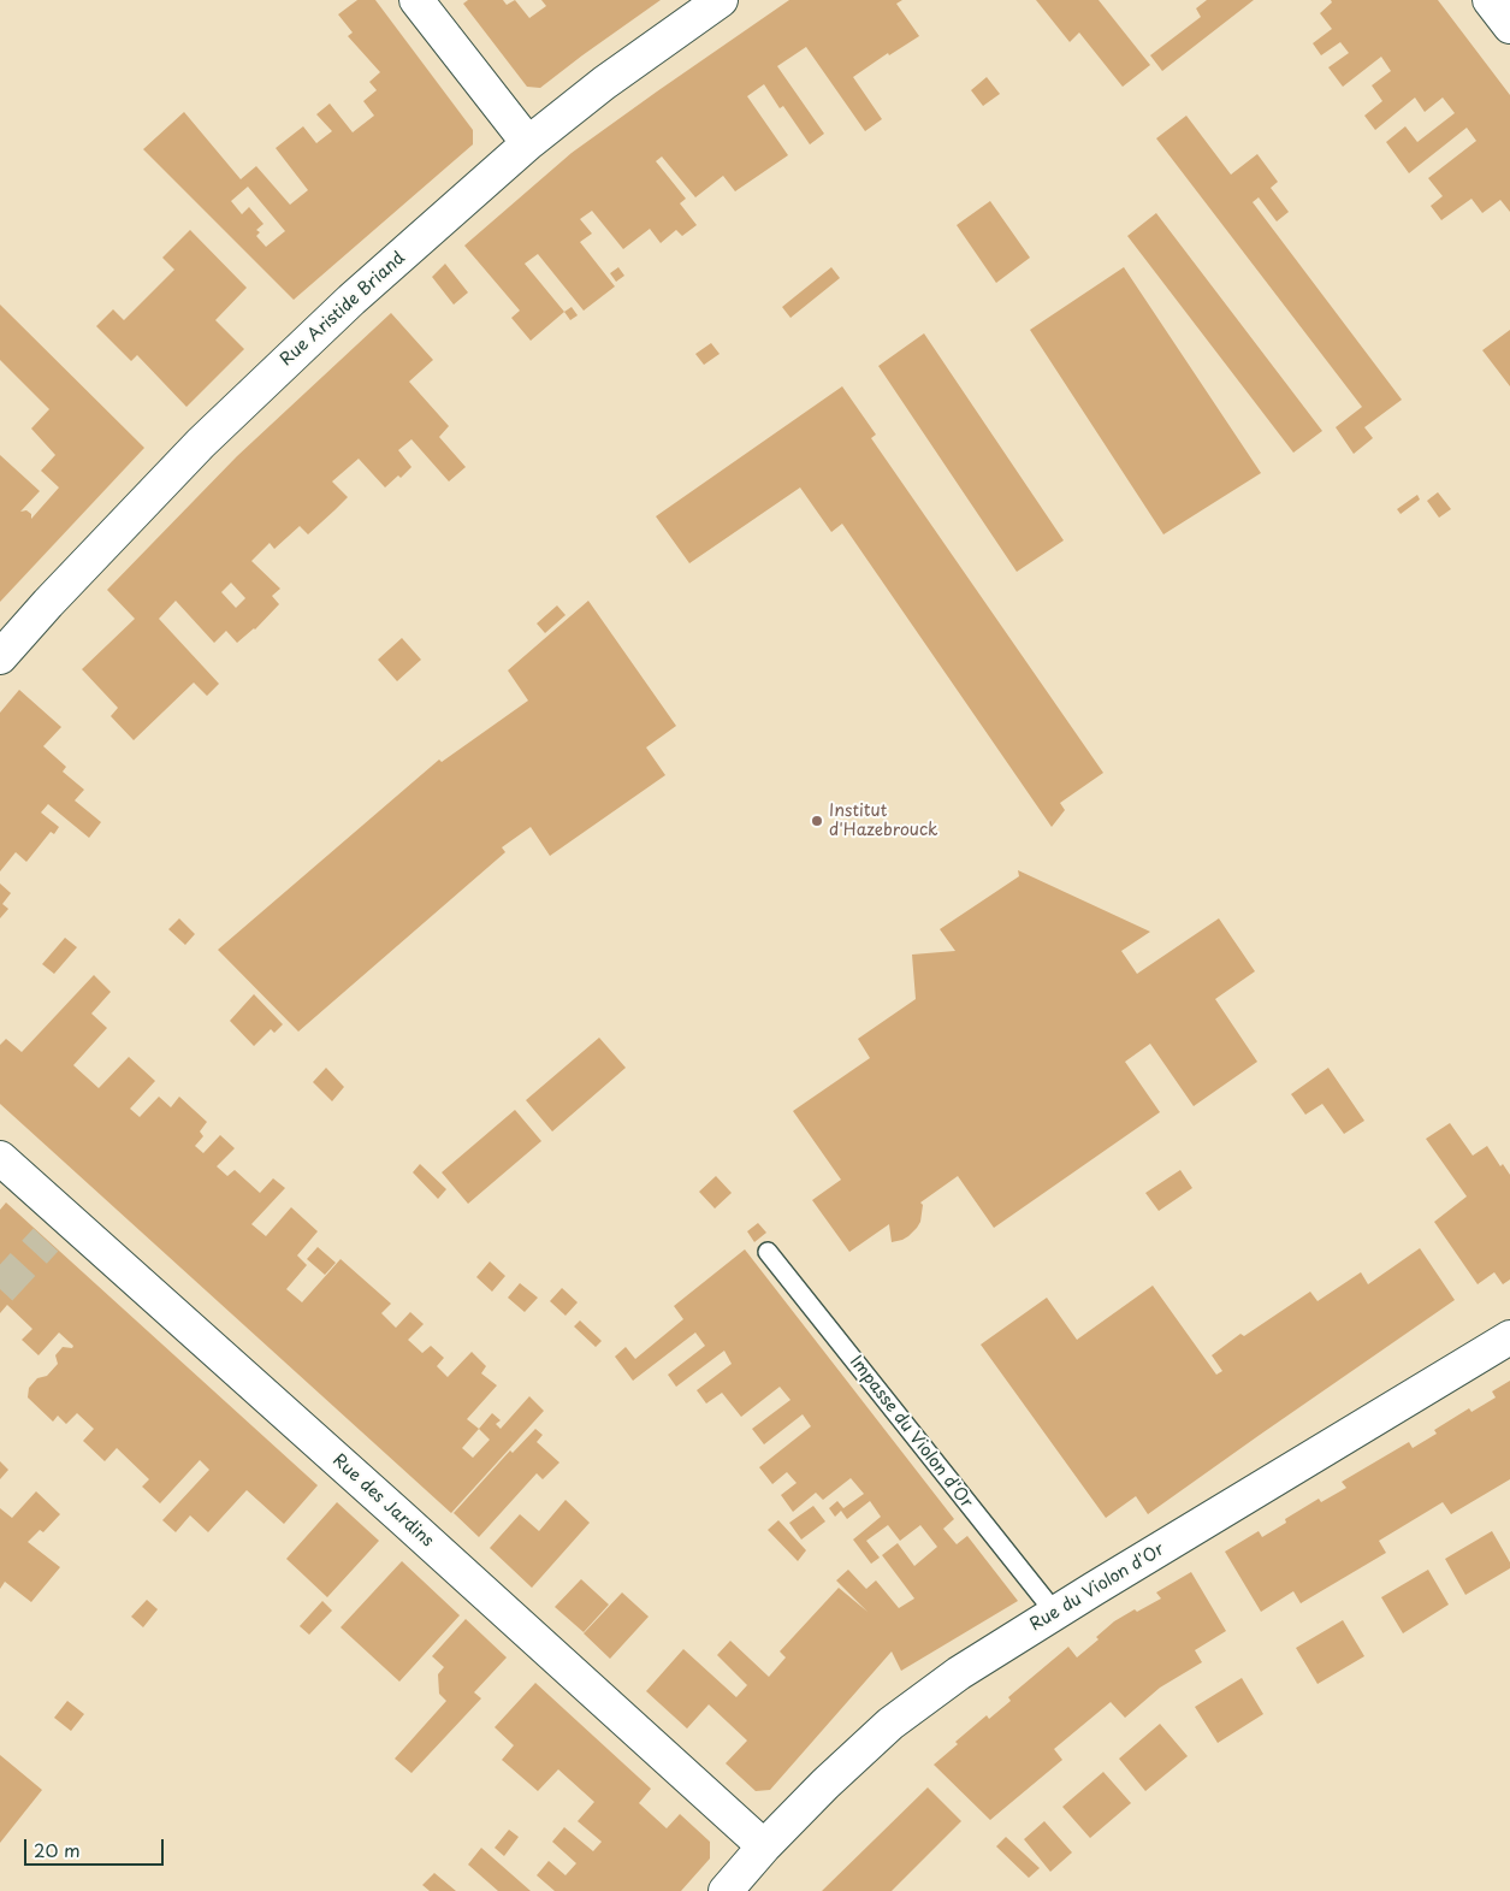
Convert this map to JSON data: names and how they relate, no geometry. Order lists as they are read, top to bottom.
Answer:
{
  "streets": {
    "street": ["Rue Aristide Briand", "Rue des Jardins", "Rue du Violon d'Or"],
    "lane": ["Impasse du Violon d'Or"]
  },
  "crossings": [
    ["Impasse du Violon d'Or", "Rue du Violon d'Or"],
    ["Rue des Jardins", "Rue du Violon d'Or"]
  ],
  "places": ["Institut d'Hazebrouck"],
  "scale_bar": "20 m"
}
